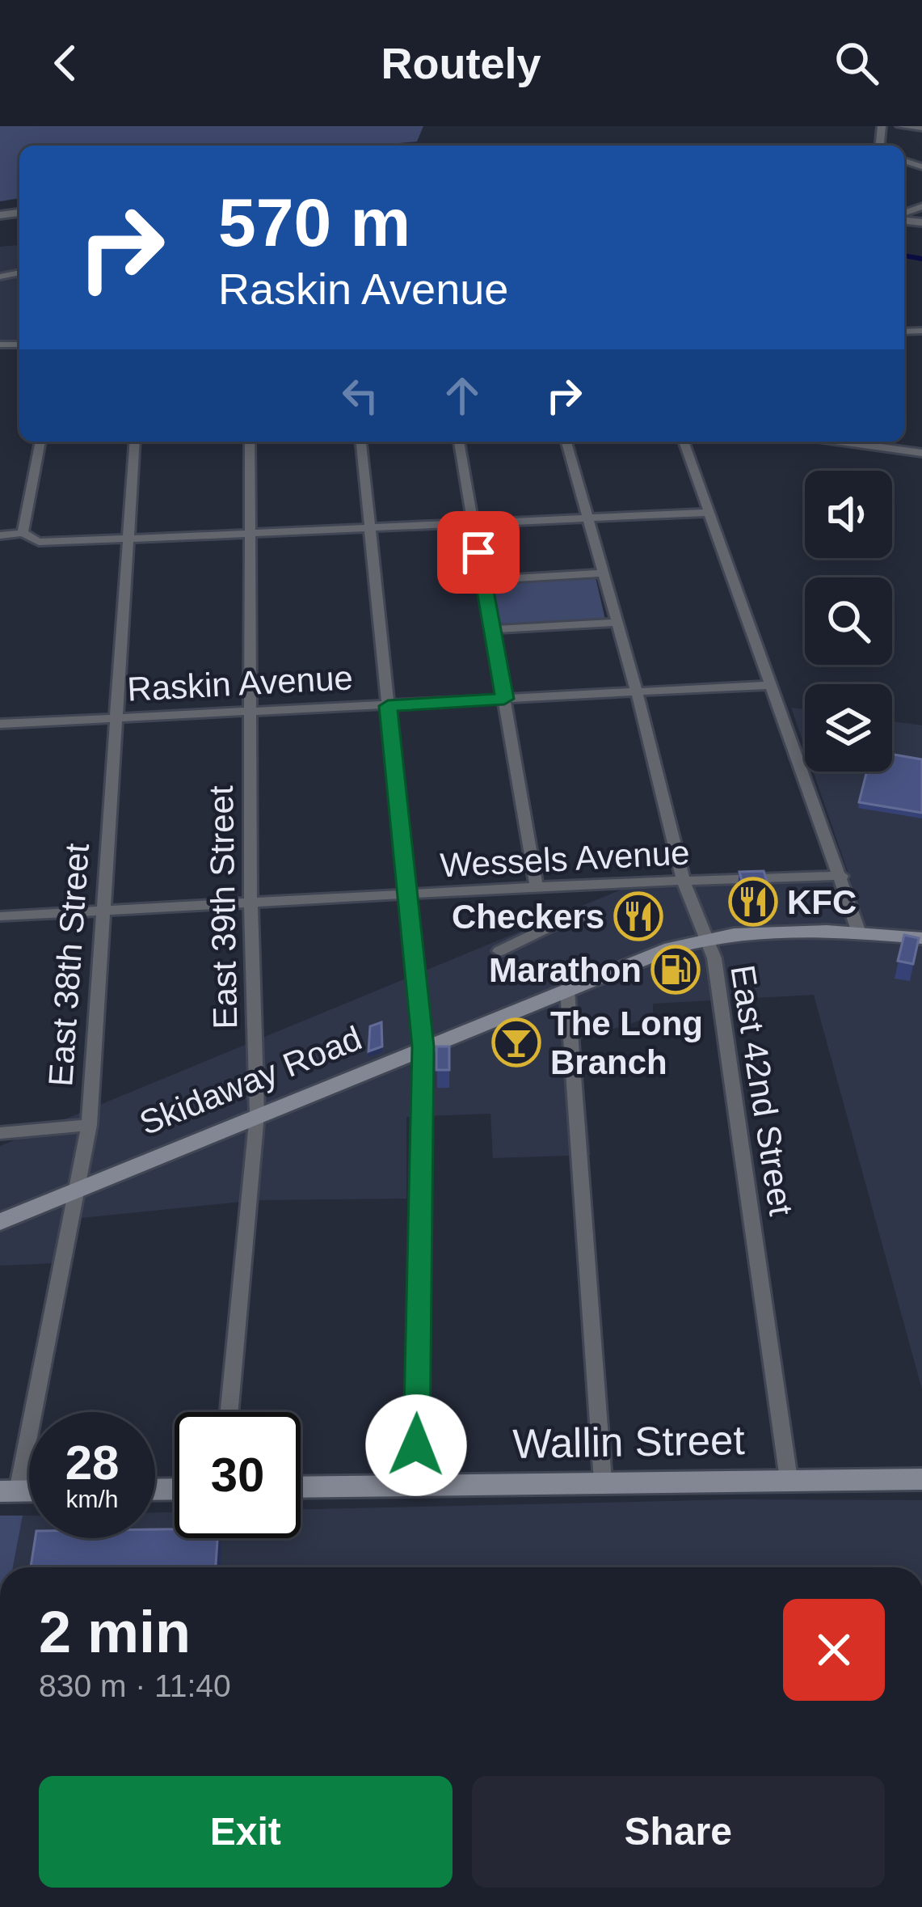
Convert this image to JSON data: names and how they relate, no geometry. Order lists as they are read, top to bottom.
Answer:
{
  "streets": {
    "main road": ["Skidaway Road", "Wallin Street"],
    "street": [
      "Raskin Avenue",
      "Wessels Avenue",
      "East 39th Street",
      "East 38th Street",
      "East 42nd Street"
    ]
  },
  "crossings": [
    ["Raskin Avenue", "East 39th Street"],
    ["Raskin Avenue", "East 38th Street"],
    ["Raskin Avenue", "East 42nd Street"],
    ["Wessels Avenue", "East 39th Street"],
    ["Wessels Avenue", "East 38th Street"],
    ["Wessels Avenue", "East 42nd Street"],
    ["East 39th Street", "Skidaway Road"],
    ["East 38th Street", "Skidaway Road"],
    ["Skidaway Road", "East 42nd Street"],
    ["East 42nd Street", "Wallin Street"]
  ],
  "places": {
    "restaurant": ["KFC", "Checkers"],
    "fuel station": ["Marathon"],
    "bar": ["The Long Branch"]
  },
  "page": {
    "header": "Routely",
    "turn": ["570 m", "Raskin Avenue"],
    "speed": "28 km/h",
    "limit": "30",
    "heading": ["2 min", "830 m · 11:40"],
    "buttons": ["Exit", "Share"]
  }
}
